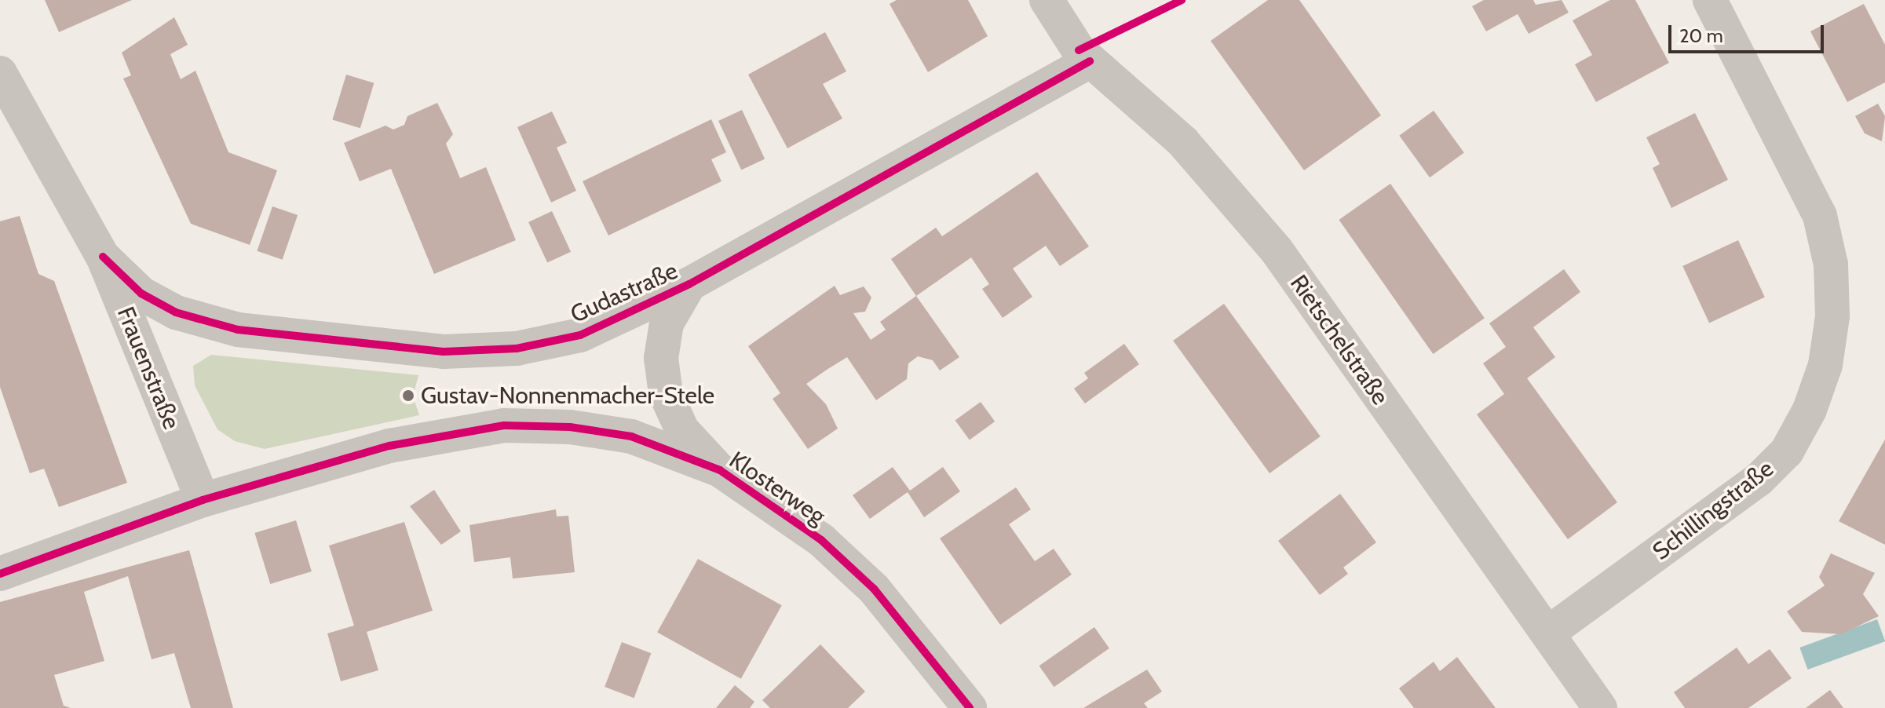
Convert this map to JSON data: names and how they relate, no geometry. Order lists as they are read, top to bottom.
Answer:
{
  "streets": {
    "street": [
      "Gudastraße",
      "Rietschelstraße",
      "Frauenstraße",
      "Klosterweg",
      "Schillingstraße"
    ]
  },
  "crossings": [
    ["Gudastraße", "Rietschelstraße"],
    ["Gudastraße", "Frauenstraße"],
    ["Gudastraße", "Klosterweg"],
    ["Rietschelstraße", "Schillingstraße"],
    ["Frauenstraße", "Klosterweg"]
  ],
  "places": ["Gustav-Nonnenmacher-Stele"],
  "scale_bar": "20 m"
}
